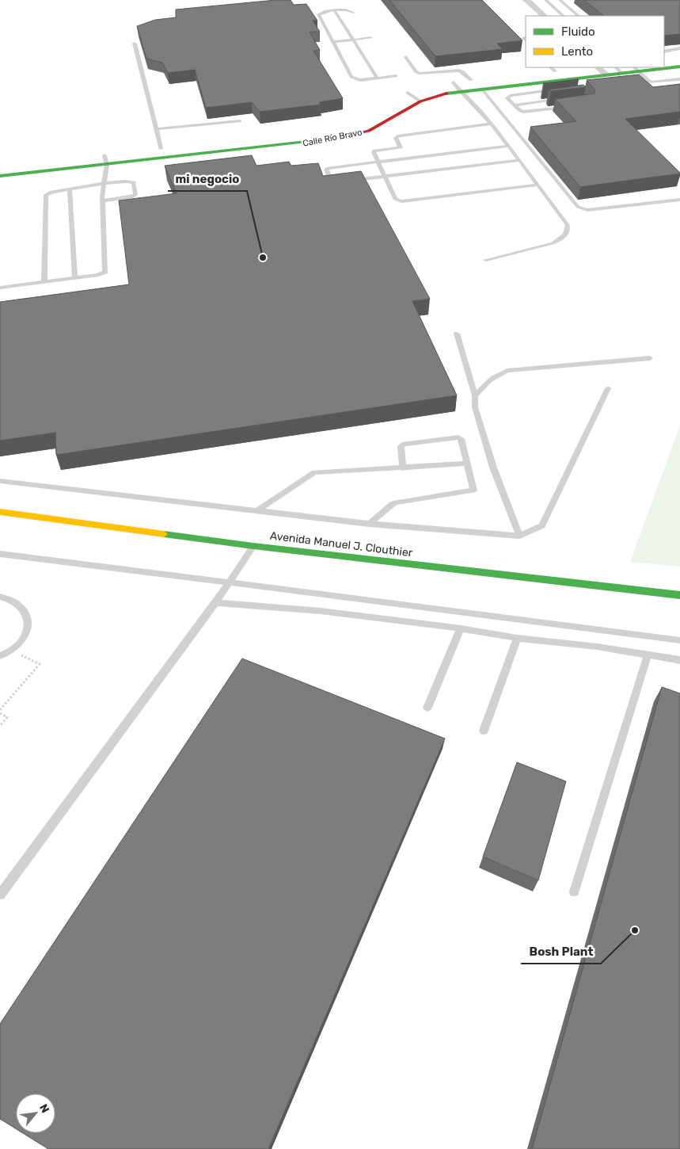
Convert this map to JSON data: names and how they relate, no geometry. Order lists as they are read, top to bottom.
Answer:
{
  "streets": {
    "street": ["Calle Río Bravo", "Avenida Manuel J. Clouthier"]
  },
  "places": ["mi negocio", "Bosh Plant"],
  "legend": ["Fluido", "Lento"],
  "north": "top right"
}
